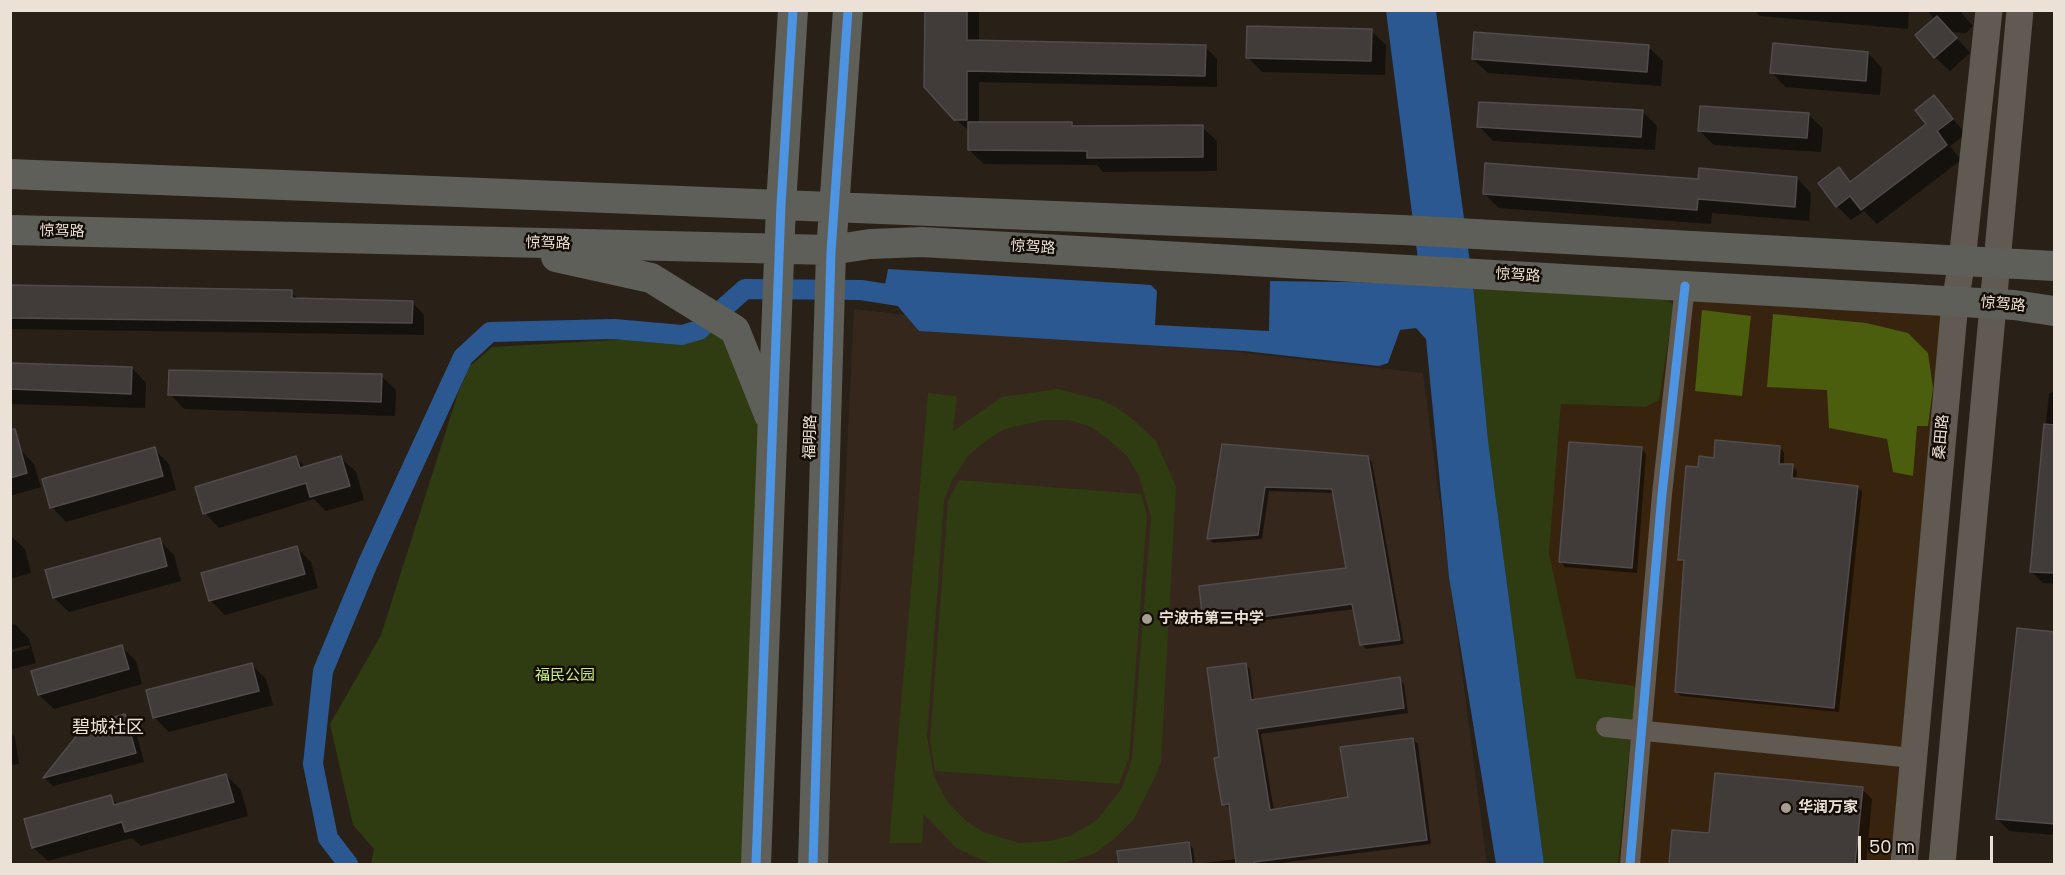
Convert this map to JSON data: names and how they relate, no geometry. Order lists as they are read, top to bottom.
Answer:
{
  "streets": {
    "main road": ["惊驾路", "福明路", "桑田路"]
  },
  "crossings": [
    ["惊驾路", "福明路"],
    ["惊驾路", "桑田路"]
  ],
  "districts": ["碧城社区"],
  "parks": ["福民公园"],
  "places": ["宁波市第三中学", "华润万家"],
  "scale_bar": "50 m"
}
